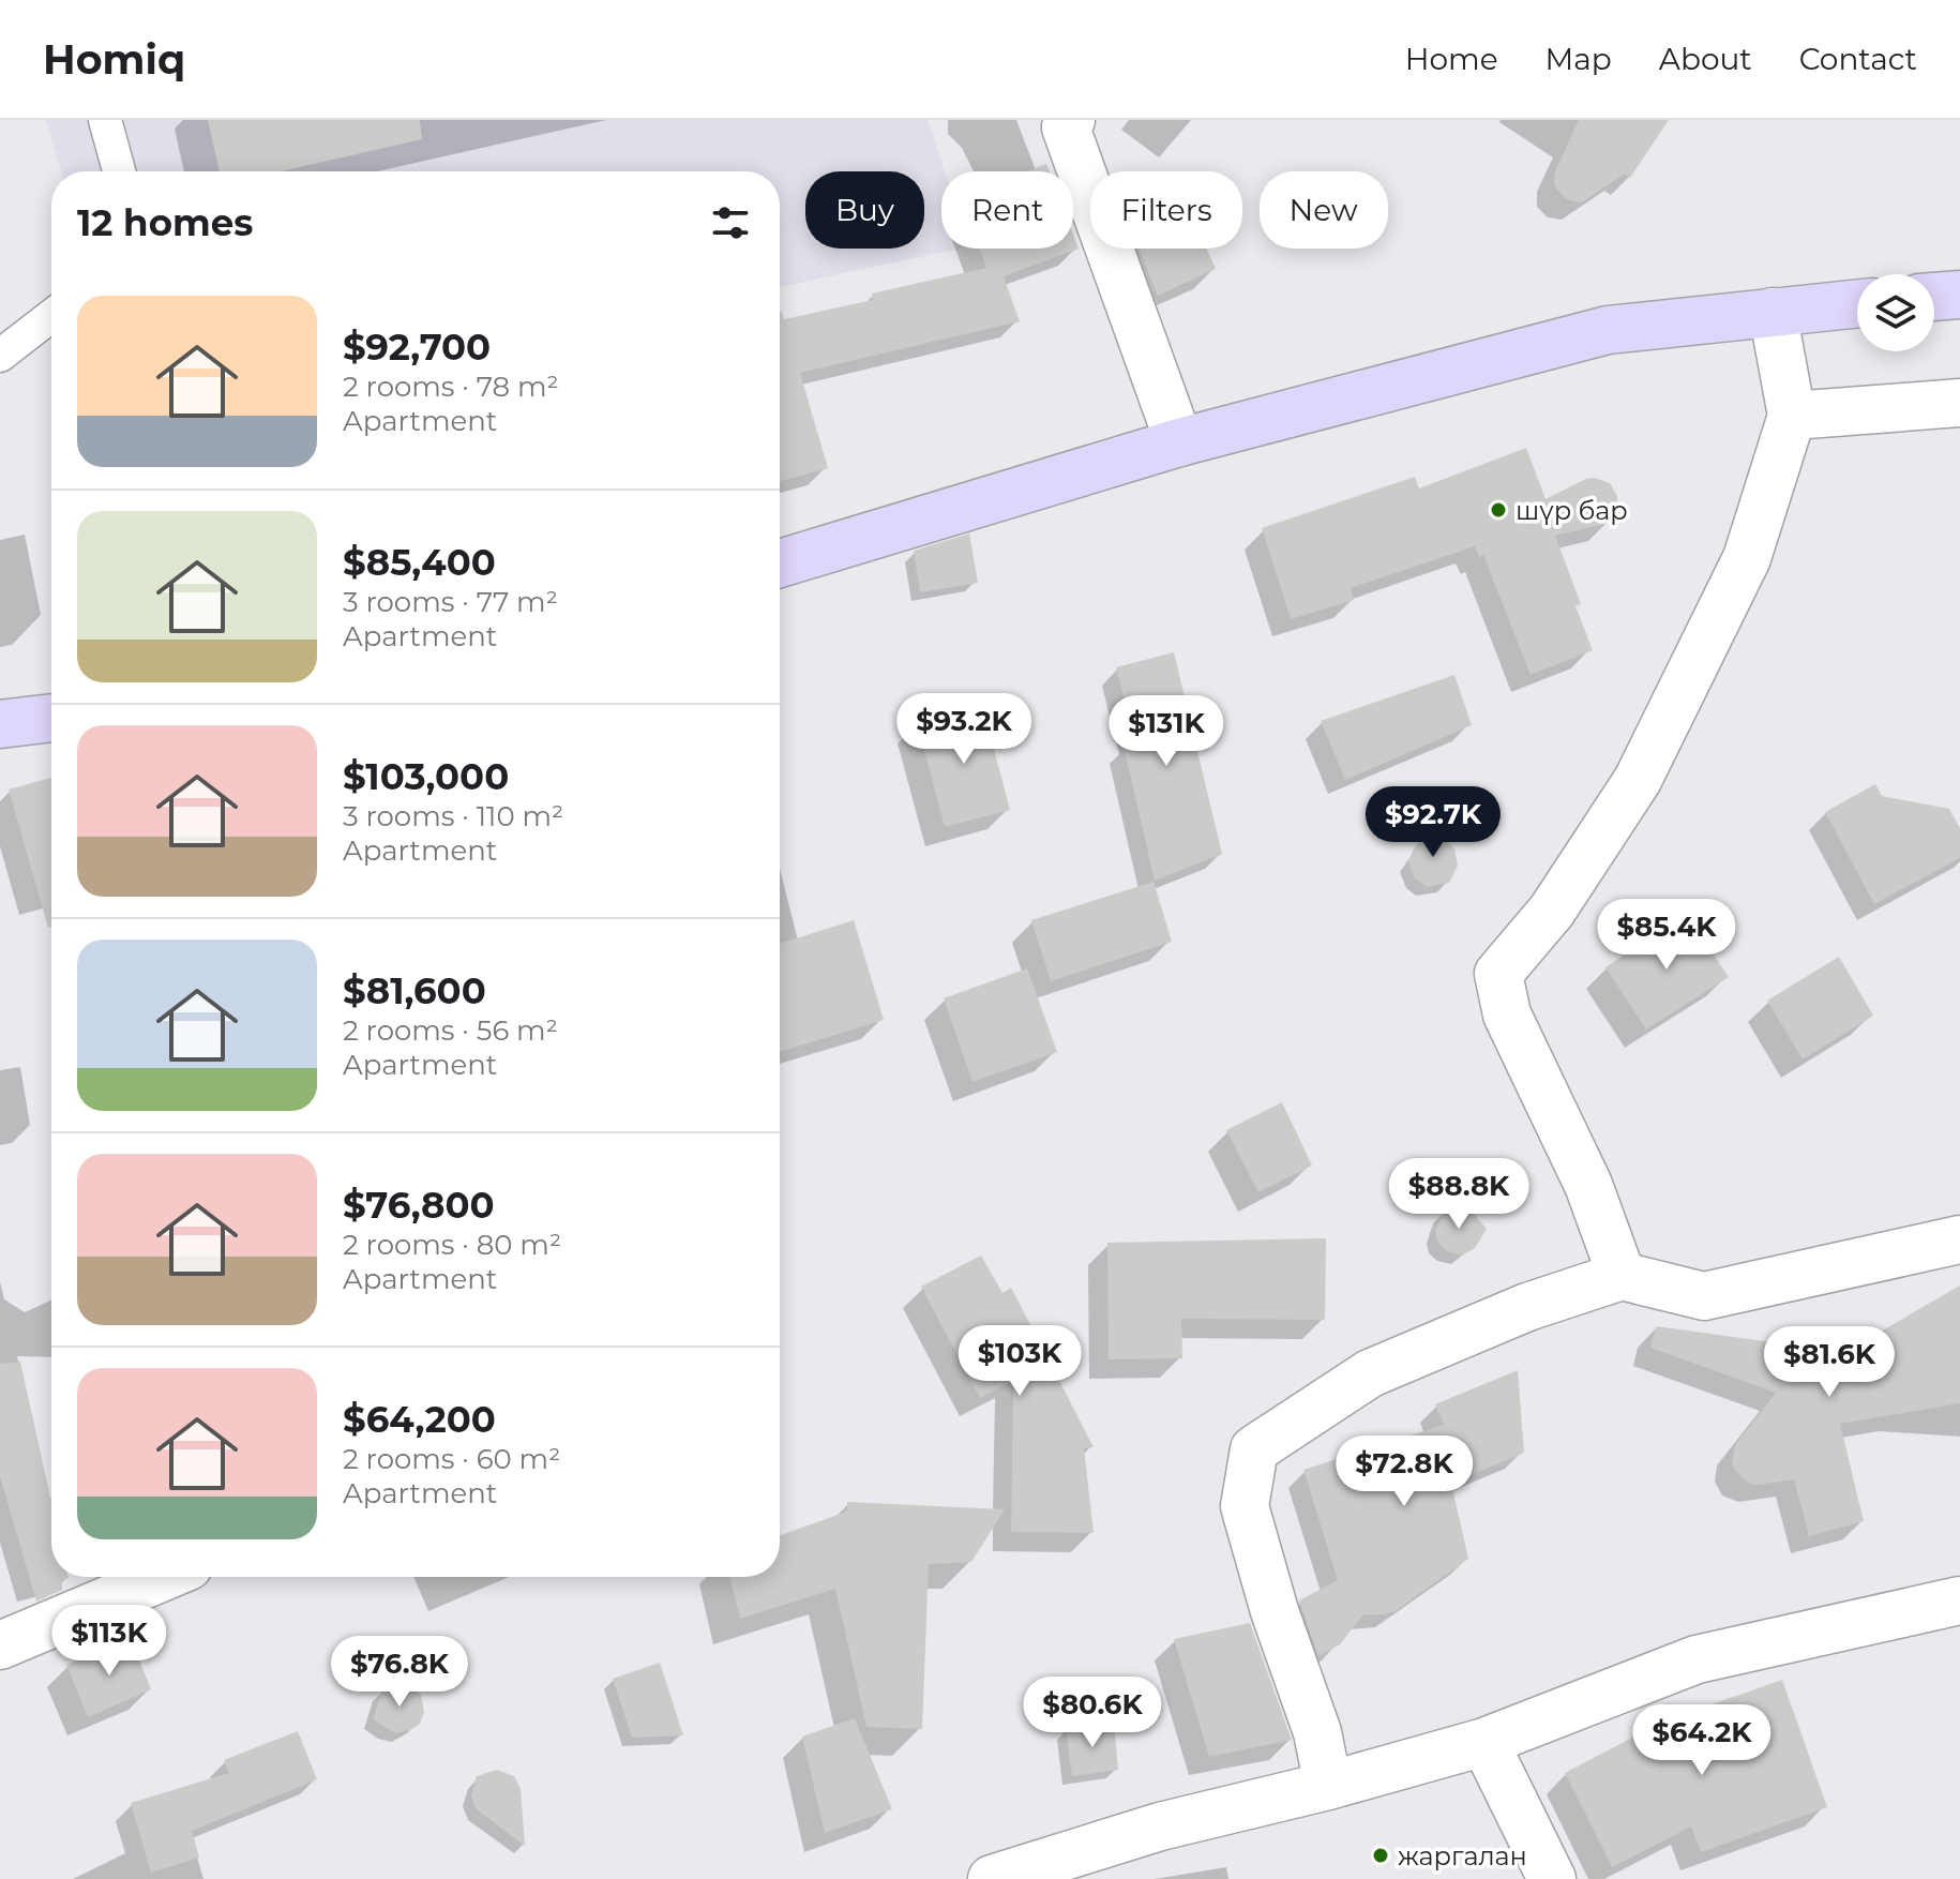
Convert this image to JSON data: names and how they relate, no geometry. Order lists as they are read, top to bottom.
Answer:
{
  "places": ["шүр бар", "жаргалан"],
  "page": {
    "header": "Homiq",
    "nav": [
      "Home",
      "Map",
      "About",
      "Contact"
    ],
    "chip": [
      "Buy",
      "Rent",
      "Filters",
      "New"
    ],
    "heading": "12 homes",
    "list": [
      {
        "name": "$92,700",
        "note": "2 rooms · 78 m² · Apartment"
      },
      {
        "name": "$85,400",
        "note": "3 rooms · 77 m² · Apartment"
      },
      {
        "name": "$103,000",
        "note": "3 rooms · 110 m² · Apartment"
      },
      {
        "name": "$81,600",
        "note": "2 rooms · 56 m² · Apartment"
      },
      {
        "name": "$76,800",
        "note": "2 rooms · 80 m² · Apartment"
      },
      {
        "name": "$64,200",
        "note": "2 rooms · 60 m² · Apartment"
      }
    ],
    "price": [
      "$93.2K",
      "$131K",
      "$92.7K",
      "$85.4K",
      "$88.8K",
      "$103K",
      "$81.6K",
      "$72.8K",
      "$113K",
      "$76.8K",
      "$80.6K",
      "$64.2K"
    ]
  }
}
